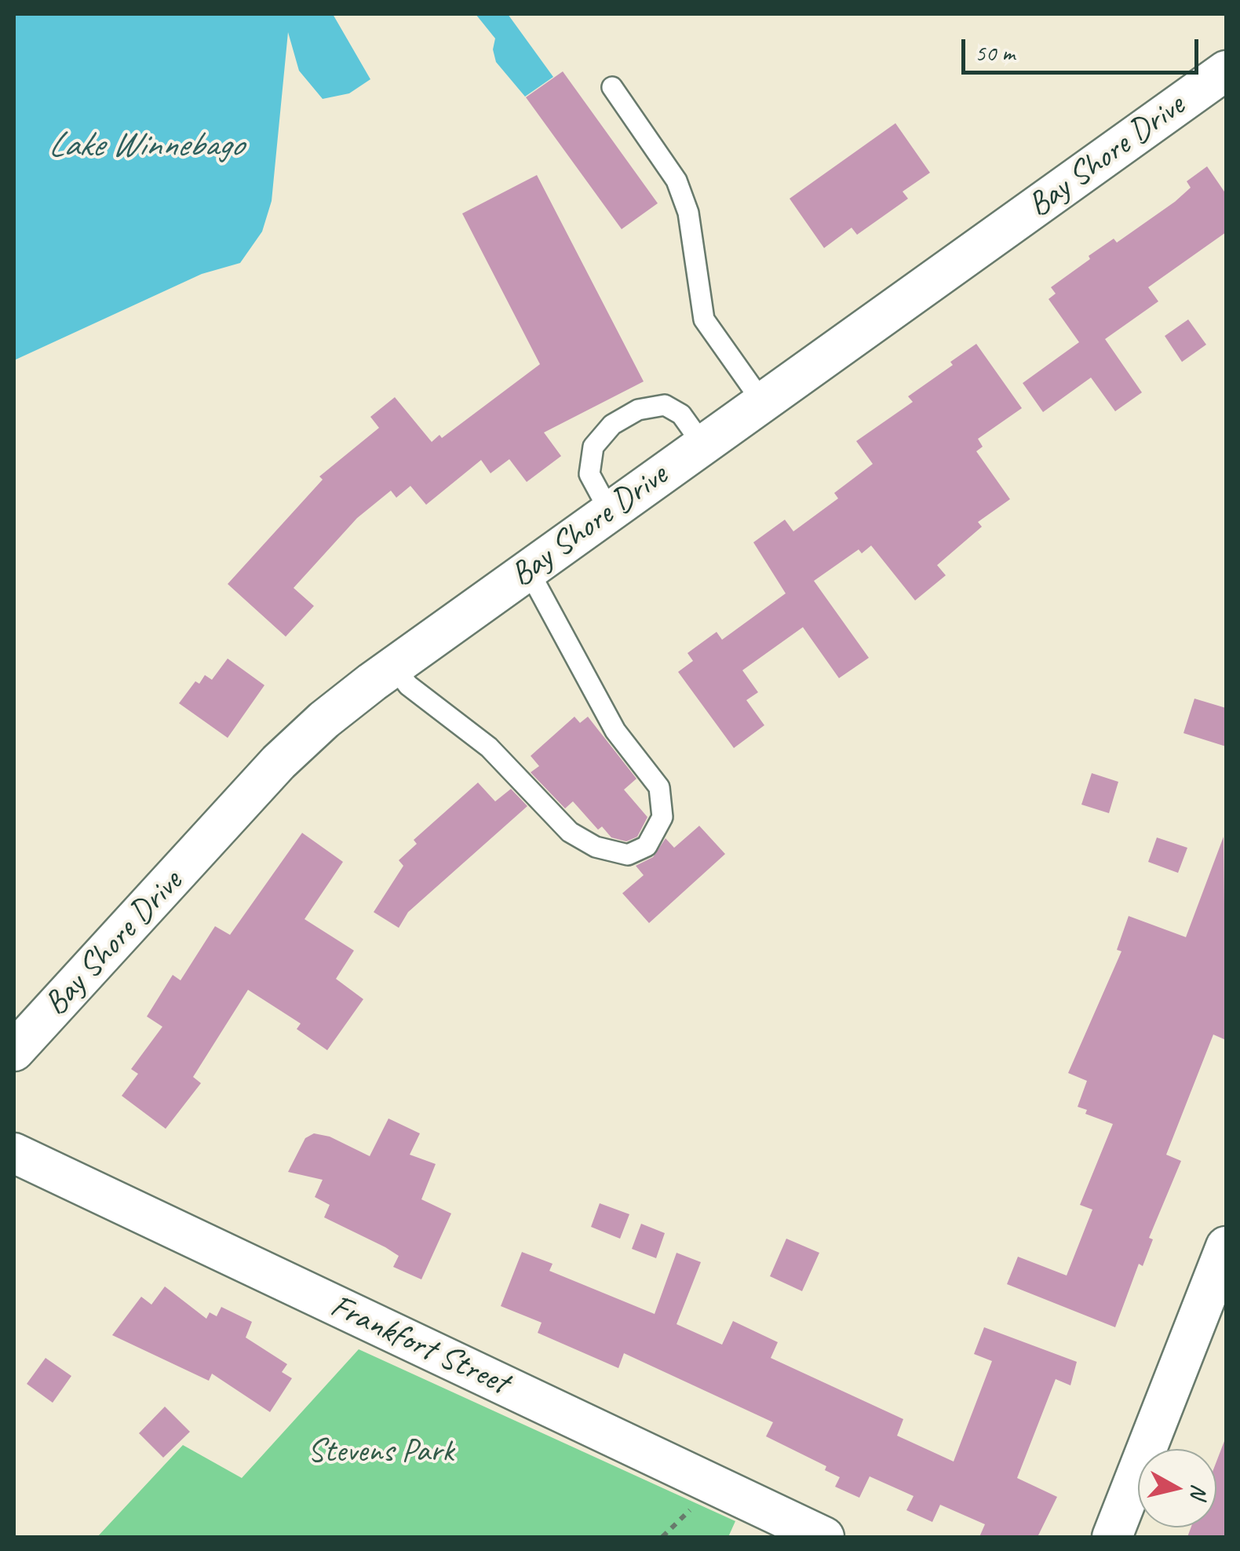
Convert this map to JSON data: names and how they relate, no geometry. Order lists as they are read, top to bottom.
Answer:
{
  "streets": {
    "street": ["Bay Shore Drive", "Frankfort Street"]
  },
  "water": ["Lake Winnebago"],
  "parks": ["Stevens Park"],
  "scale_bar": "50 m",
  "north": "right"
}
